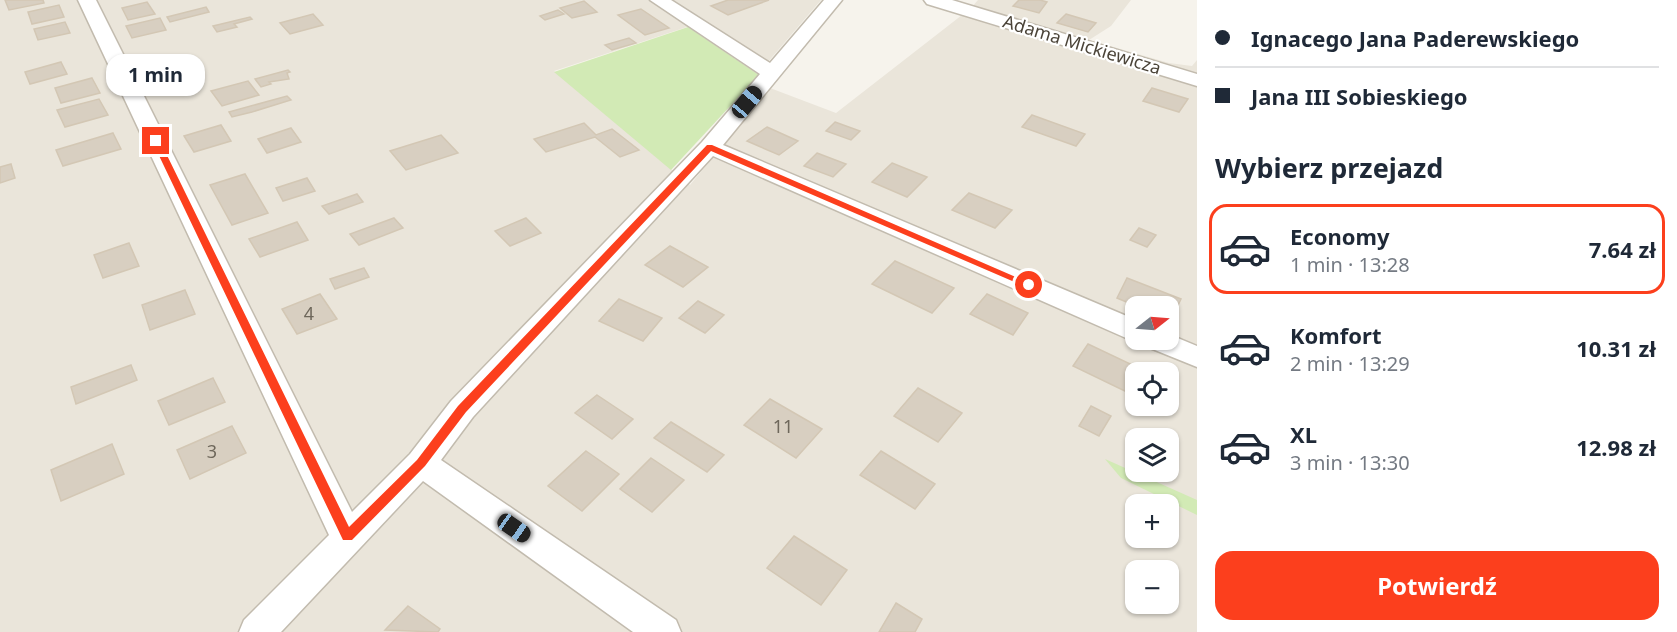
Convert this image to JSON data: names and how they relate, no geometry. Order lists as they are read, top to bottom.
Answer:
{
  "streets": {
    "street": ["Adama Mickiewicza"]
  },
  "house_numbers": ["4", "11", "3"],
  "north": "right",
  "page": {
    "banner": ["Ignacego Jana Paderewskiego", "Jana III Sobieskiego"],
    "bubble": "1 min",
    "heading": "Wybierz przejazd",
    "list": [
      {
        "name": "Economy",
        "note": "1 min · 13:28",
        "value": "7.64 zł"
      },
      {
        "name": "Komfort",
        "note": "2 min · 13:29",
        "value": "10.31 zł"
      },
      {
        "name": "XL",
        "note": "3 min · 13:30",
        "value": "12.98 zł"
      }
    ],
    "map_buttons": ["+", "−"],
    "buttons": "Potwierdź"
  }
}
